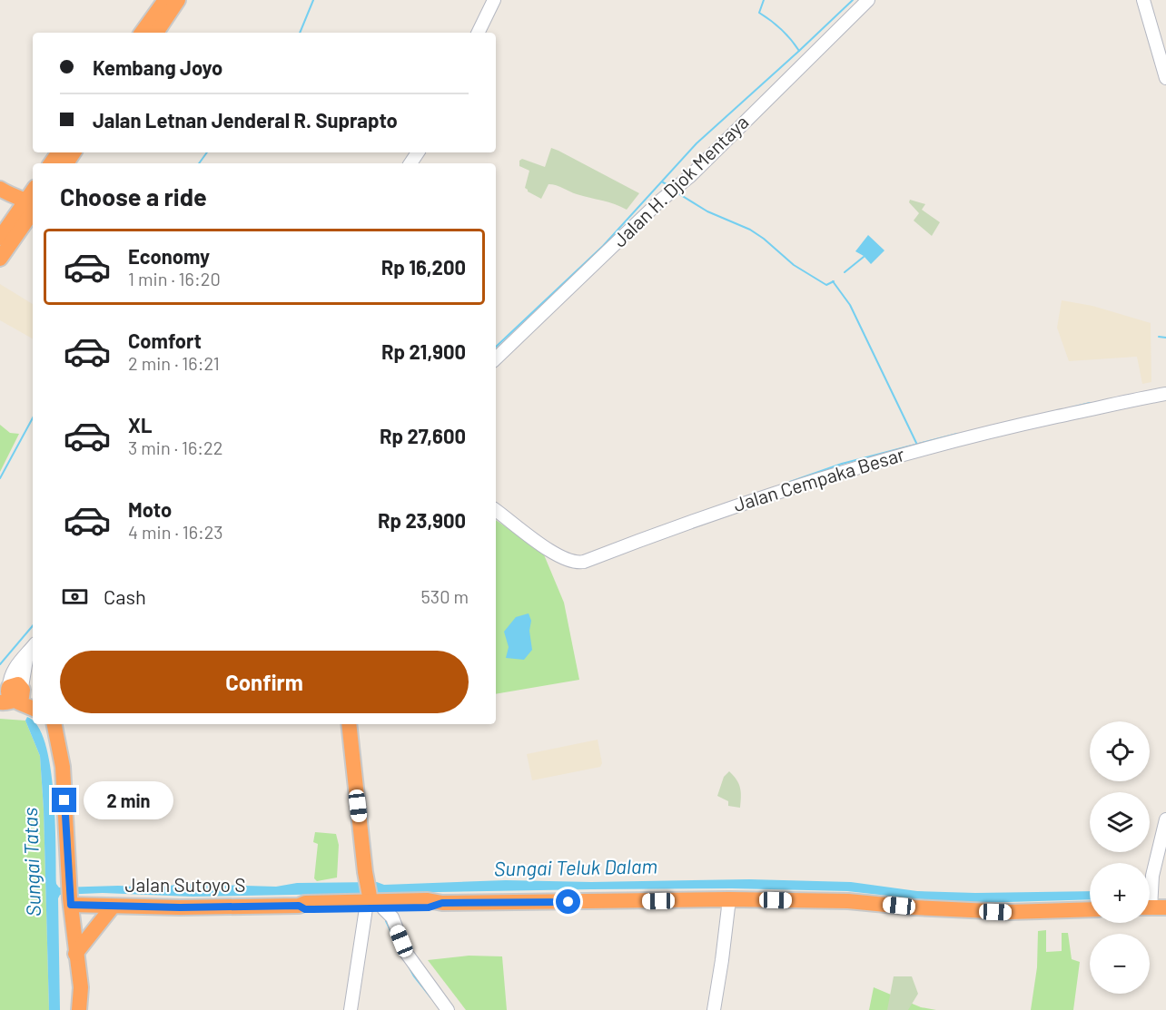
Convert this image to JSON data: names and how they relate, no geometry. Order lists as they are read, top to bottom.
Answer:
{
  "streets": {
    "highway": ["Jalan Sutoyo S"],
    "street": ["Jalan H. Djok Mentaya", "Jalan Cempaka Besar"]
  },
  "water": ["Sungai Tatas", "Sungai Teluk Dalam"],
  "page": {
    "banner": ["Kembang Joyo", "Jalan Letnan Jenderal R. Suprapto"],
    "heading": "Choose a ride",
    "list": [
      {
        "name": "Economy",
        "note": "1 min · 16:20",
        "value": "Rp 16,200"
      },
      {
        "name": "Comfort",
        "note": "2 min · 16:21",
        "value": "Rp 21,900"
      },
      {
        "name": "XL",
        "note": "3 min · 16:22",
        "value": "Rp 27,600"
      },
      {
        "name": "Moto",
        "note": "4 min · 16:23",
        "value": "Rp 23,900"
      }
    ],
    "pay": ["Cash", "530 m"],
    "buttons": "Confirm",
    "map_buttons": ["+", "−"],
    "bubble": "2 min"
  }
}
